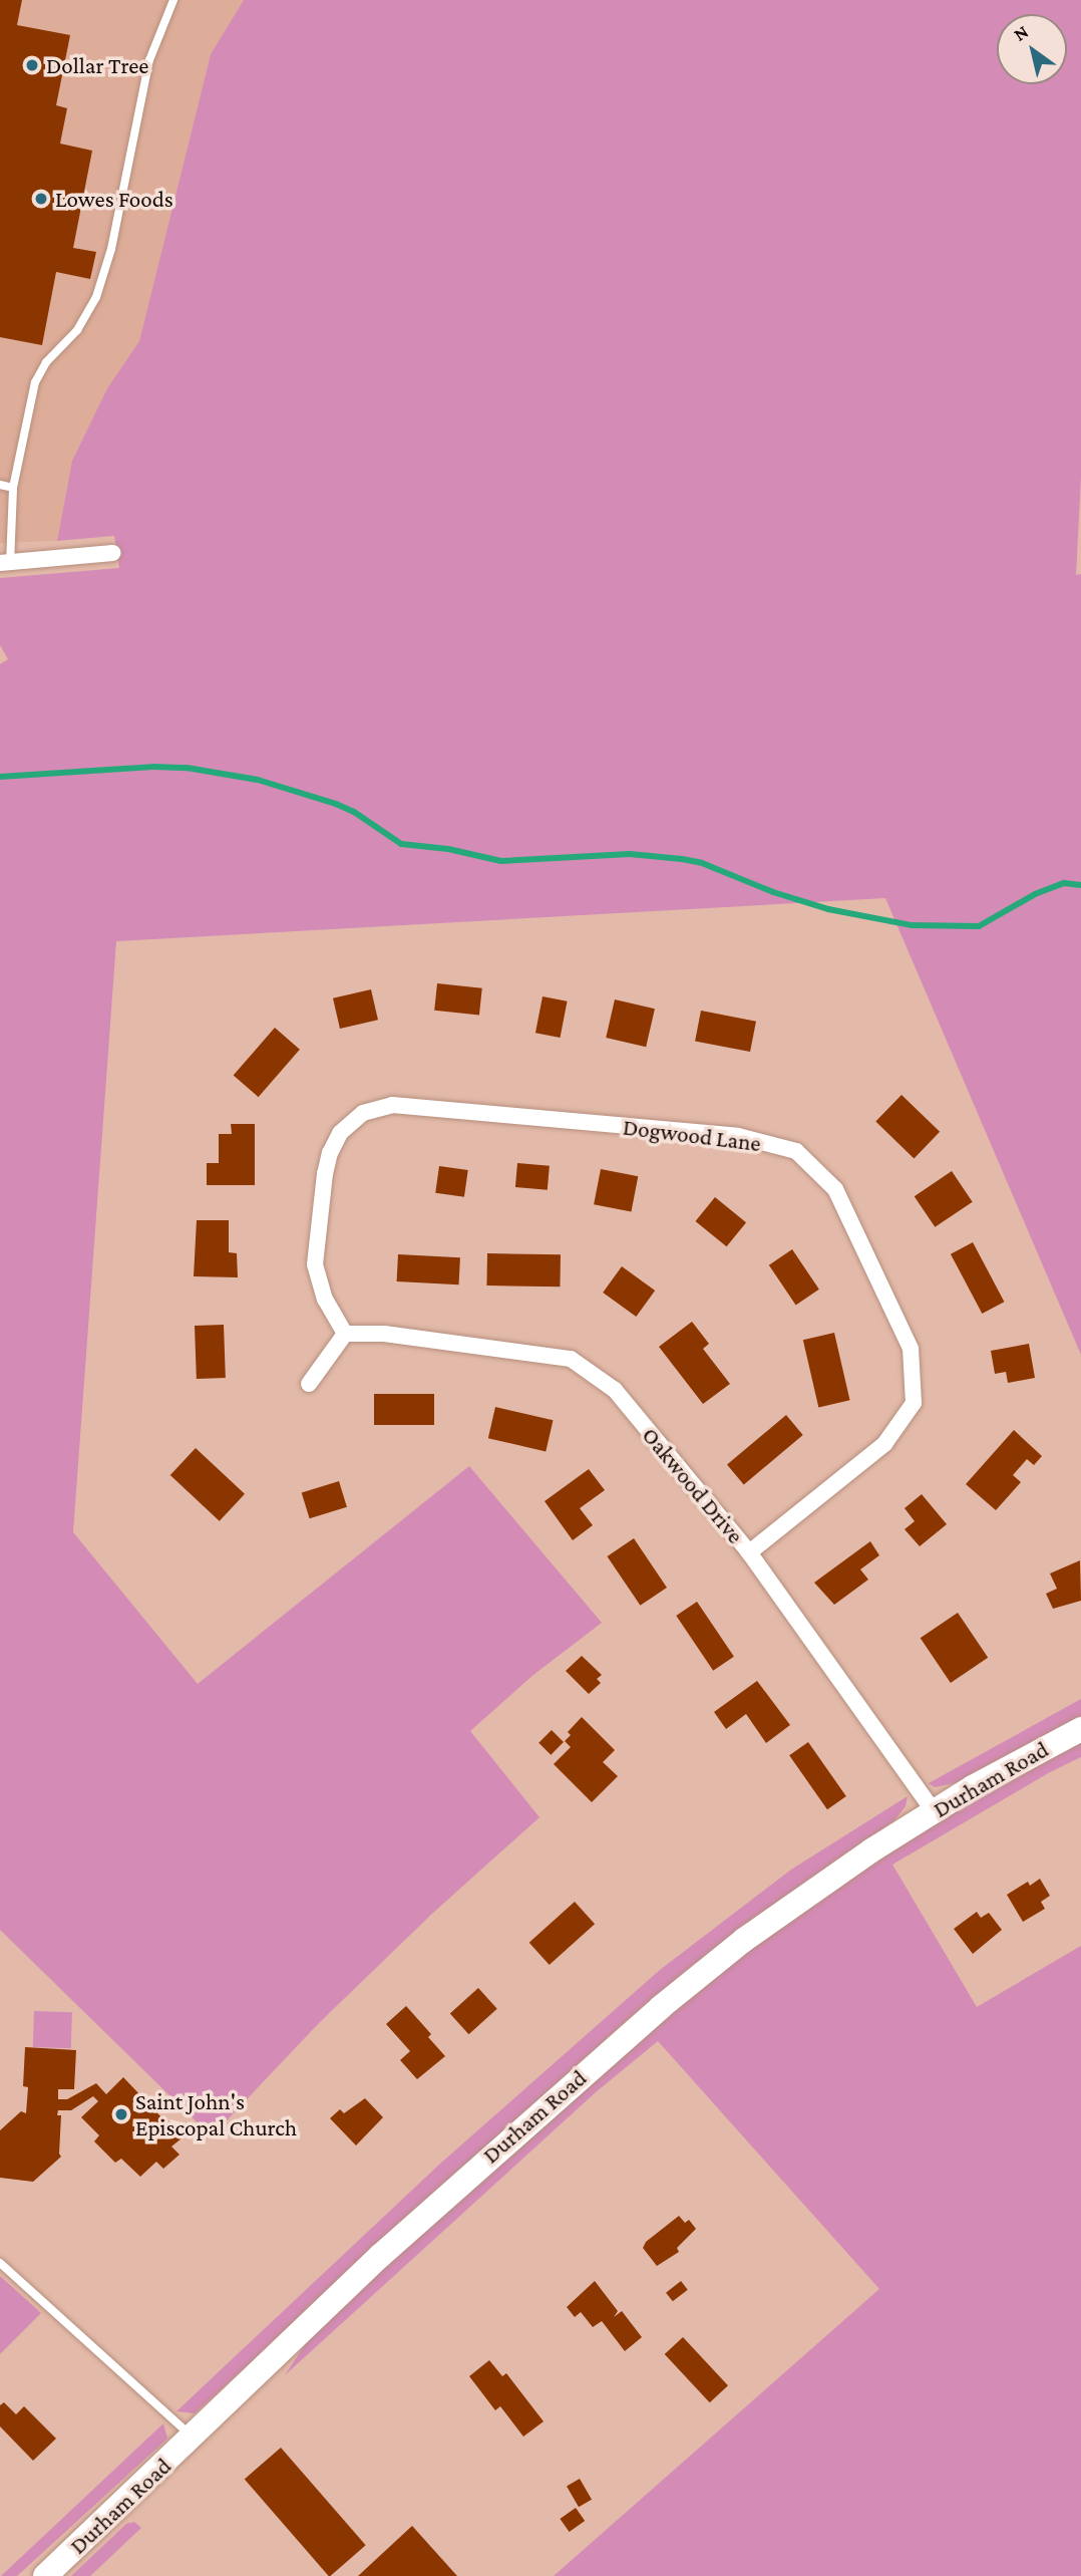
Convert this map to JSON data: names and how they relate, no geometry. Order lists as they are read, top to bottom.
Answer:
{
  "streets": {
    "main road": ["Durham Road"],
    "street": ["Dogwood Lane", "Oakwood Drive"]
  },
  "crossings": [
    ["Dogwood Lane", "Oakwood Drive"],
    ["Oakwood Drive", "Durham Road"]
  ],
  "places": ["Dollar Tree", "Lowes Foods", "Saint John's Episcopal Church"],
  "north": "top left"
}
